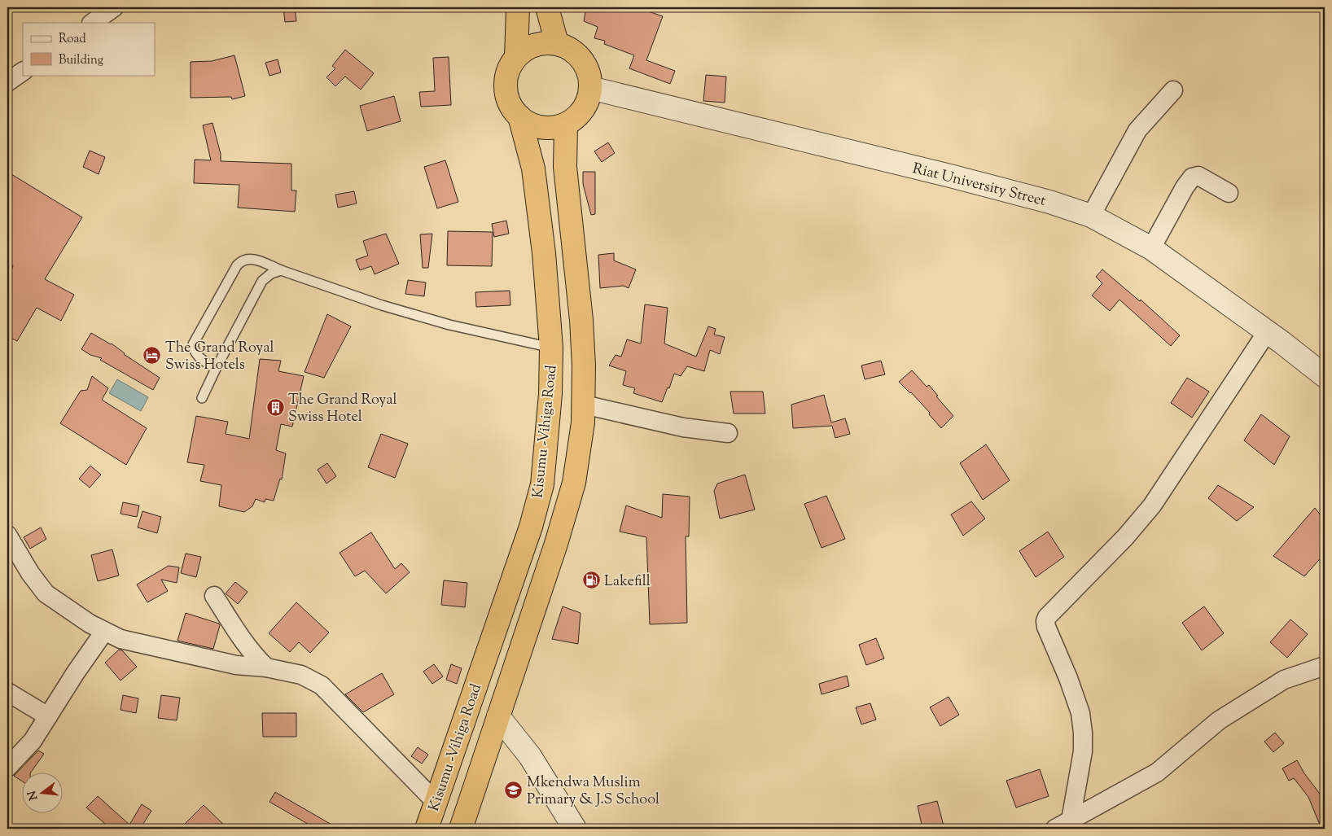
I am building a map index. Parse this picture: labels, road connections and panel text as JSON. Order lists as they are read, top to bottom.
{
  "streets": {
    "highway": ["Kisumu -Vihiga Road"],
    "street": ["Riat University Street"]
  },
  "crossings": [
    ["Riat University Street", "Kisumu -Vihiga Road"]
  ],
  "places": {
    "hotel": ["The Grand Royal Swiss Hotels"],
    "building": ["The Grand Royal Swiss Hotel"],
    "fuel station": ["Lakefill"],
    "school or university": ["Mkendwa Muslim Primary & J.S School"]
  },
  "legend": ["Road", "Building"],
  "north": "left"
}
